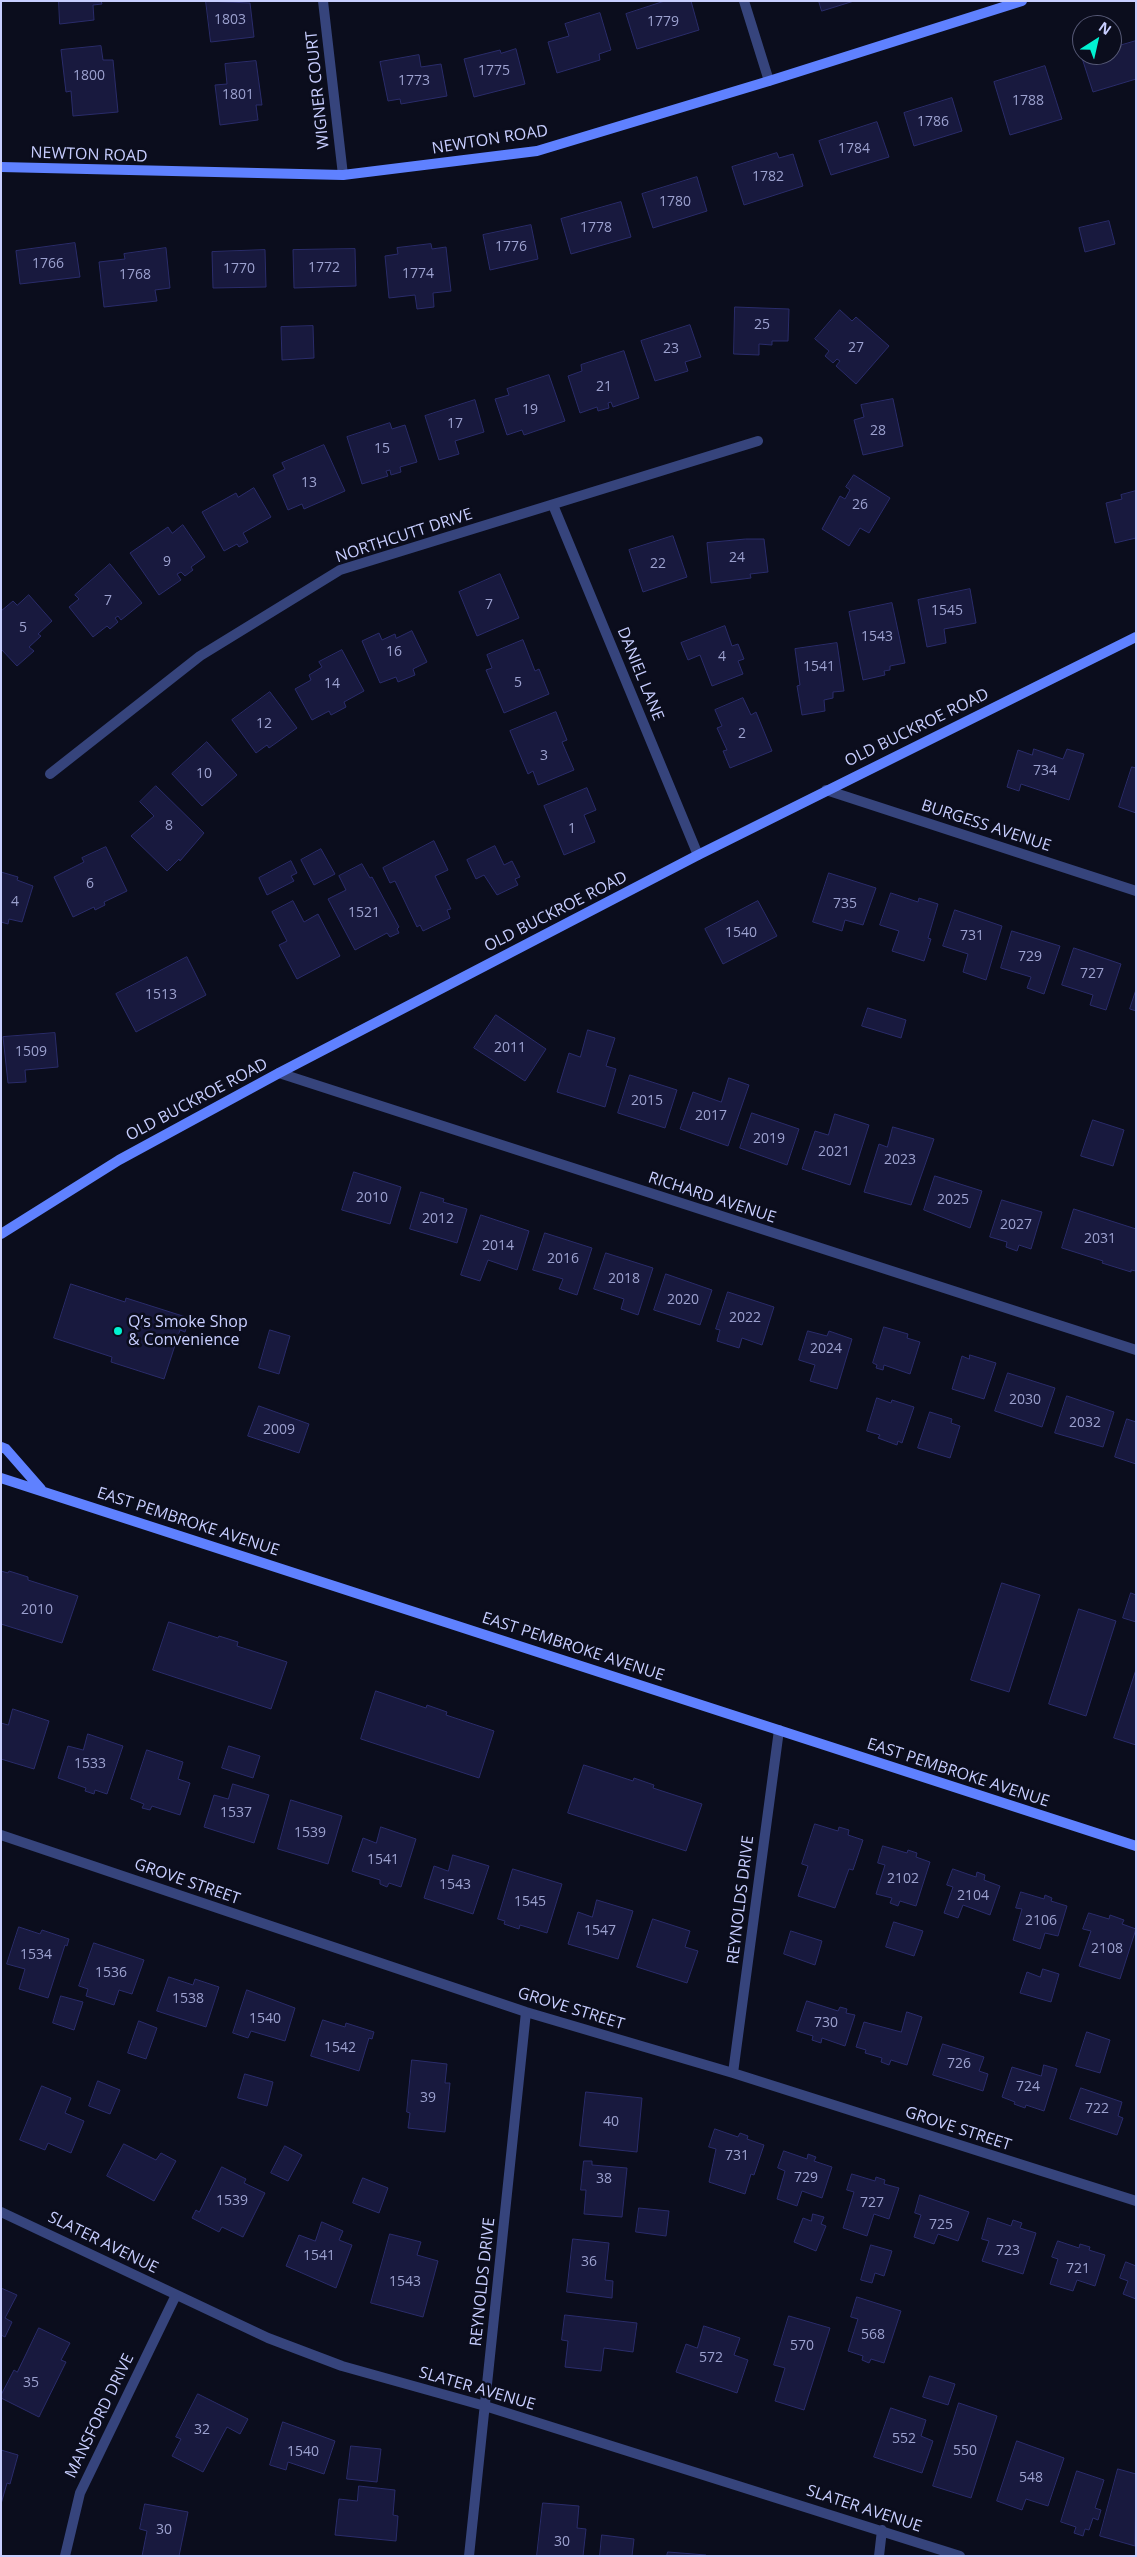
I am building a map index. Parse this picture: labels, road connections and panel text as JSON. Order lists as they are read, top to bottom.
{
  "streets": {
    "main road": ["NEWTON ROAD", "OLD BUCKROE ROAD", "EAST PEMBROKE AVENUE"],
    "street": [
      "WIGNER COURT",
      "NORTHCUTT DRIVE",
      "DANIEL LANE",
      "BURGESS AVENUE",
      "RICHARD AVENUE",
      "GROVE STREET",
      "REYNOLDS DRIVE",
      "SLATER AVENUE",
      "MANSFORD DRIVE"
    ]
  },
  "crossings": [
    ["WIGNER COURT", "NEWTON ROAD"],
    ["NORTHCUTT DRIVE", "DANIEL LANE"],
    ["DANIEL LANE", "OLD BUCKROE ROAD"],
    ["OLD BUCKROE ROAD", "BURGESS AVENUE"],
    ["OLD BUCKROE ROAD", "RICHARD AVENUE"],
    ["EAST PEMBROKE AVENUE", "REYNOLDS DRIVE"],
    ["GROVE STREET", "REYNOLDS DRIVE"],
    ["REYNOLDS DRIVE", "SLATER AVENUE"],
    ["SLATER AVENUE", "MANSFORD DRIVE"]
  ],
  "places": ["Q’s Smoke Shop & Convenience"],
  "house_numbers": [
    "1803",
    "1779",
    "1775",
    "1800",
    "1773",
    "1801",
    "1788",
    "1786",
    "1784",
    "1782",
    "1780",
    "1778",
    "1776",
    "1766",
    "1772",
    "1770",
    "1774",
    "1768",
    "25",
    "27",
    "23",
    "21",
    "19",
    "17",
    "28",
    "15",
    "13",
    "26",
    "24",
    "9",
    "22",
    "7",
    "7",
    "1545",
    "5",
    "1543",
    "16",
    "4",
    "1541",
    "5",
    "14",
    "12",
    "2",
    "3",
    "734",
    "10",
    "8",
    "1",
    "6",
    "4",
    "735",
    "1521",
    "1540",
    "731",
    "729",
    "727",
    "1513",
    "2011",
    "1509",
    "2015",
    "2017",
    "2019",
    "2021",
    "2023",
    "2010",
    "2025",
    "2012",
    "2027",
    "2031",
    "2014",
    "2016",
    "2018",
    "2020",
    "2022",
    "2024",
    "2030",
    "2032",
    "2009",
    "2010",
    "1533",
    "1537",
    "1539",
    "1541",
    "2102",
    "1543",
    "2104",
    "1545",
    "2106",
    "1547",
    "2108",
    "1534",
    "1536",
    "1538",
    "1540",
    "730",
    "1542",
    "726",
    "724",
    "39",
    "722",
    "40",
    "731",
    "729",
    "38",
    "1539",
    "727",
    "725",
    "723",
    "1541",
    "36",
    "721",
    "1543",
    "568",
    "570",
    "572",
    "35",
    "32",
    "552",
    "550",
    "1540",
    "548",
    "30",
    "30"
  ],
  "north": "top right"
}
